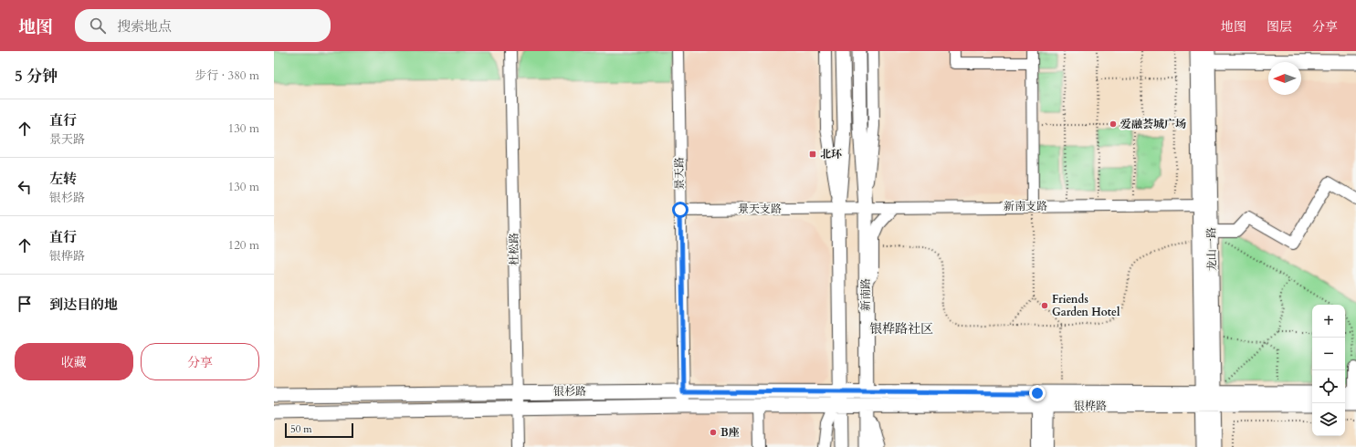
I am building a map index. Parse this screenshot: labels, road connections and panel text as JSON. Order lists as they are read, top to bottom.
{
  "streets": {
    "main road": [
      "龙山一路",
      "新南路",
      "银杉路",
      "银桦路"
    ],
    "street": [
      "景天路",
      "新南支路",
      "景天支路",
      "杜松路"
    ]
  },
  "crossings": [
    ["景天路", "景天支路"],
    ["景天路", "银杉路"],
    ["新南支路", "景天支路"],
    ["新南支路", "龙山一路"],
    ["新南支路", "新南路"],
    ["杜松路", "银杉路"],
    ["龙山一路", "银桦路"],
    ["新南路", "银杉路"],
    ["新南路", "银桦路"],
    ["银杉路", "银桦路"]
  ],
  "districts": ["银桦路社区"],
  "places": {
    "other": ["爱融荟城广场", "Friends Garden Hotel", "B座"],
    "transit": ["北环"]
  },
  "scale_bar": "50 m",
  "north": "left",
  "page": {
    "header": "地图",
    "search": "搜索地点",
    "nav": ["地图", "图层", "分享"],
    "heading": ["5 分钟", "步行 · 380 m"],
    "list": [
      ["直行", "景天路", "130 m"],
      ["左转", "银杉路", "130 m"],
      ["直行", "银桦路", "120 m"],
      "到达目的地"
    ],
    "map_buttons": ["+", "−"],
    "buttons": ["收藏", "分享"],
    "scale": "50 m"
  }
}
